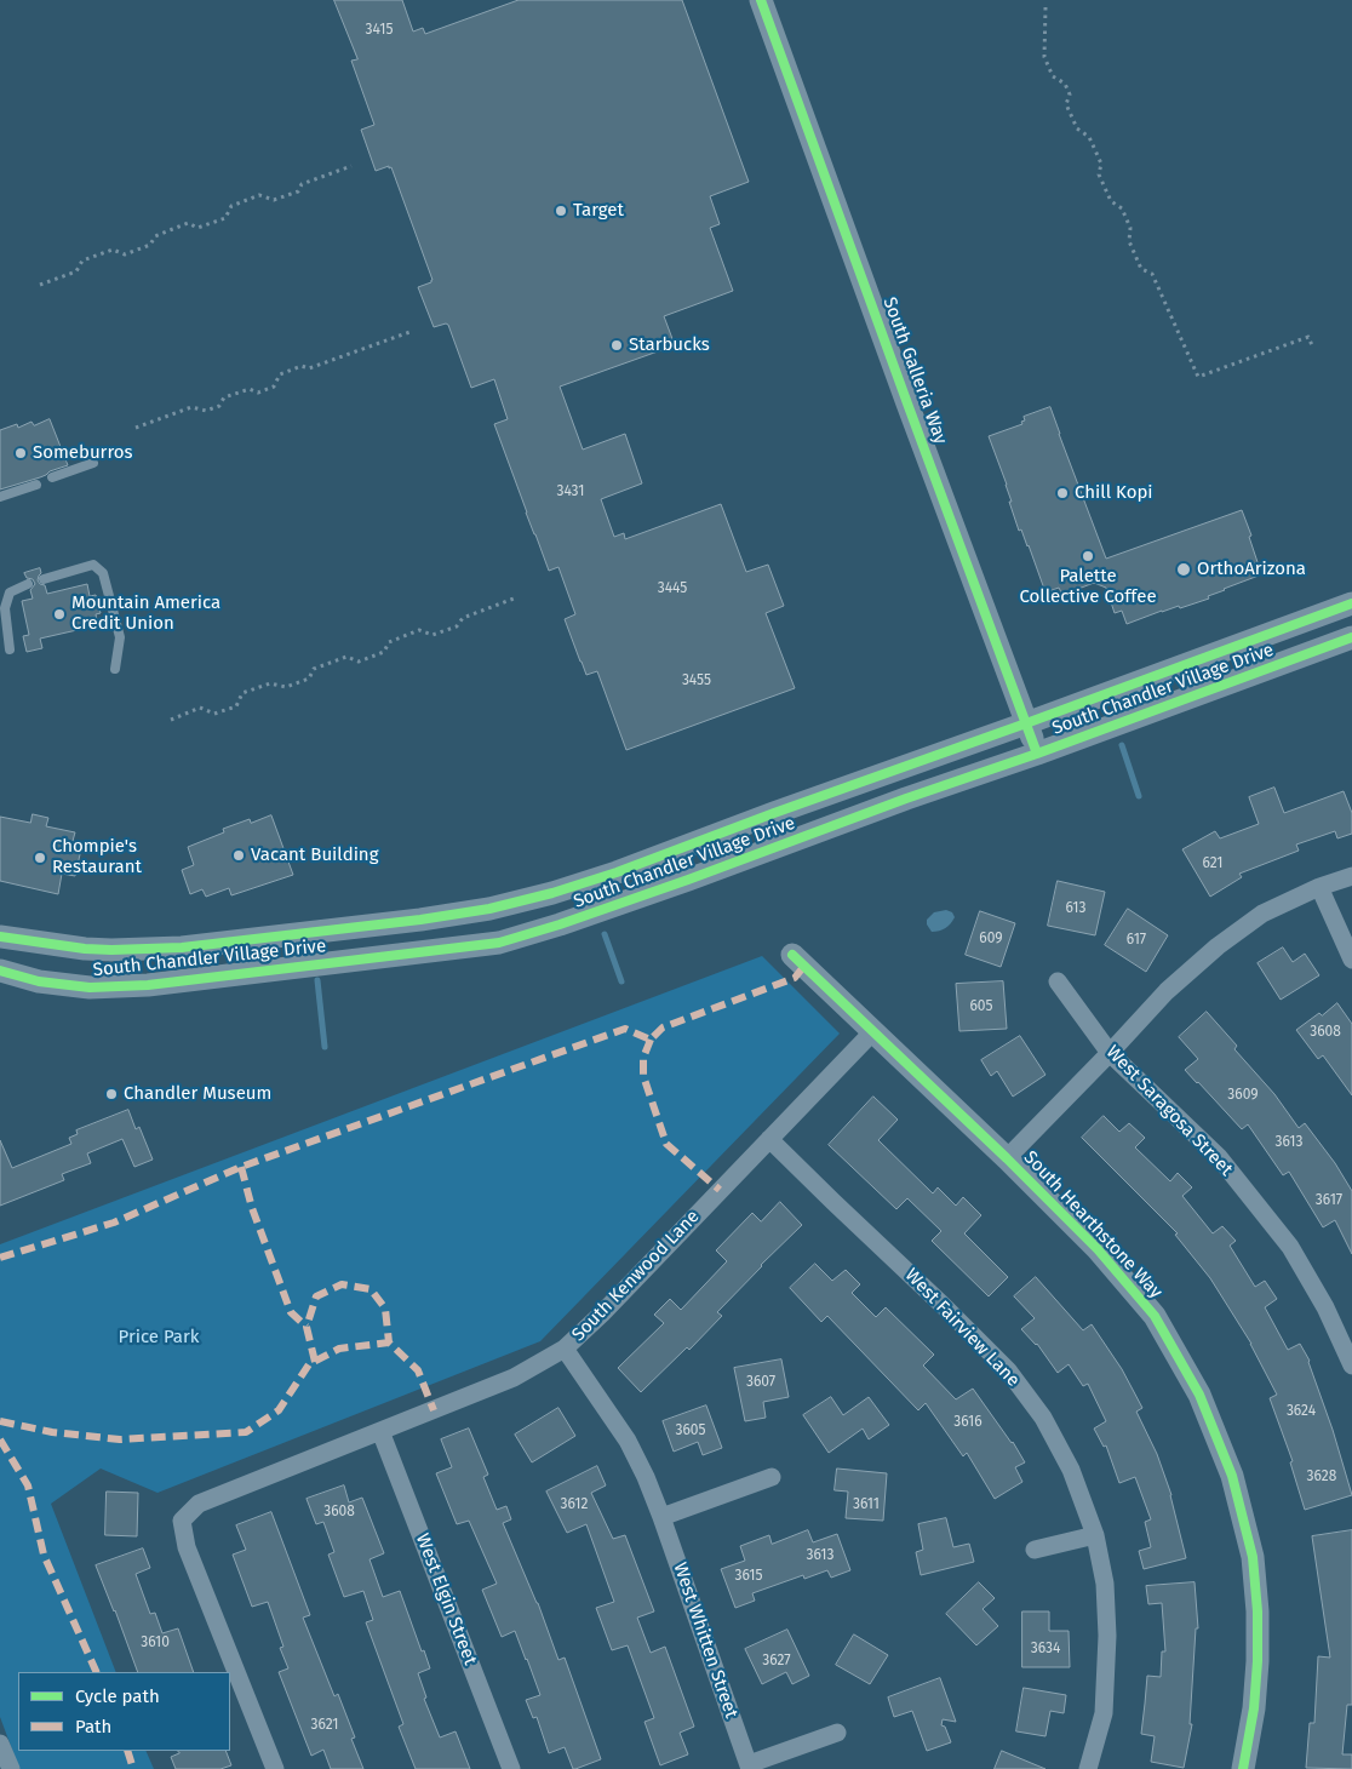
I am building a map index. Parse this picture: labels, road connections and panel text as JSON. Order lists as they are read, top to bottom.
{
  "streets": {
    "street": [
      "South Galleria Way",
      "South Chandler Village Drive",
      "West Saragosa Street",
      "South Hearthstone Way",
      "South Kenwood Lane",
      "West Fairview Lane",
      "West Elgin Street",
      "West Whitten Street"
    ]
  },
  "crossings": [
    ["South Galleria Way", "South Chandler Village Drive"],
    ["South Hearthstone Way", "South Kenwood Lane"],
    ["South Kenwood Lane", "West Fairview Lane"],
    ["South Kenwood Lane", "West Elgin Street"],
    ["South Kenwood Lane", "West Whitten Street"]
  ],
  "parks": ["Price Park"],
  "places": [
    "Target",
    "Starbucks",
    "Someburros",
    "Chill Kopi",
    "Palette Collective Coffee",
    "OrthoArizona",
    "Mountain America Credit Union",
    "Vacant Building",
    "Chompie's Restaurant",
    "Chandler Museum"
  ],
  "house_numbers": [
    "3415",
    "3431",
    "3445",
    "3455",
    "621",
    "613",
    "609",
    "617",
    "605",
    "3608",
    "3609",
    "3613",
    "3617",
    "3607",
    "3624",
    "3616",
    "3605",
    "3628",
    "3612",
    "3611",
    "3608",
    "3613",
    "3615",
    "3610",
    "3634",
    "3627",
    "3621"
  ],
  "legend": ["Cycle path", "Path"]
}
